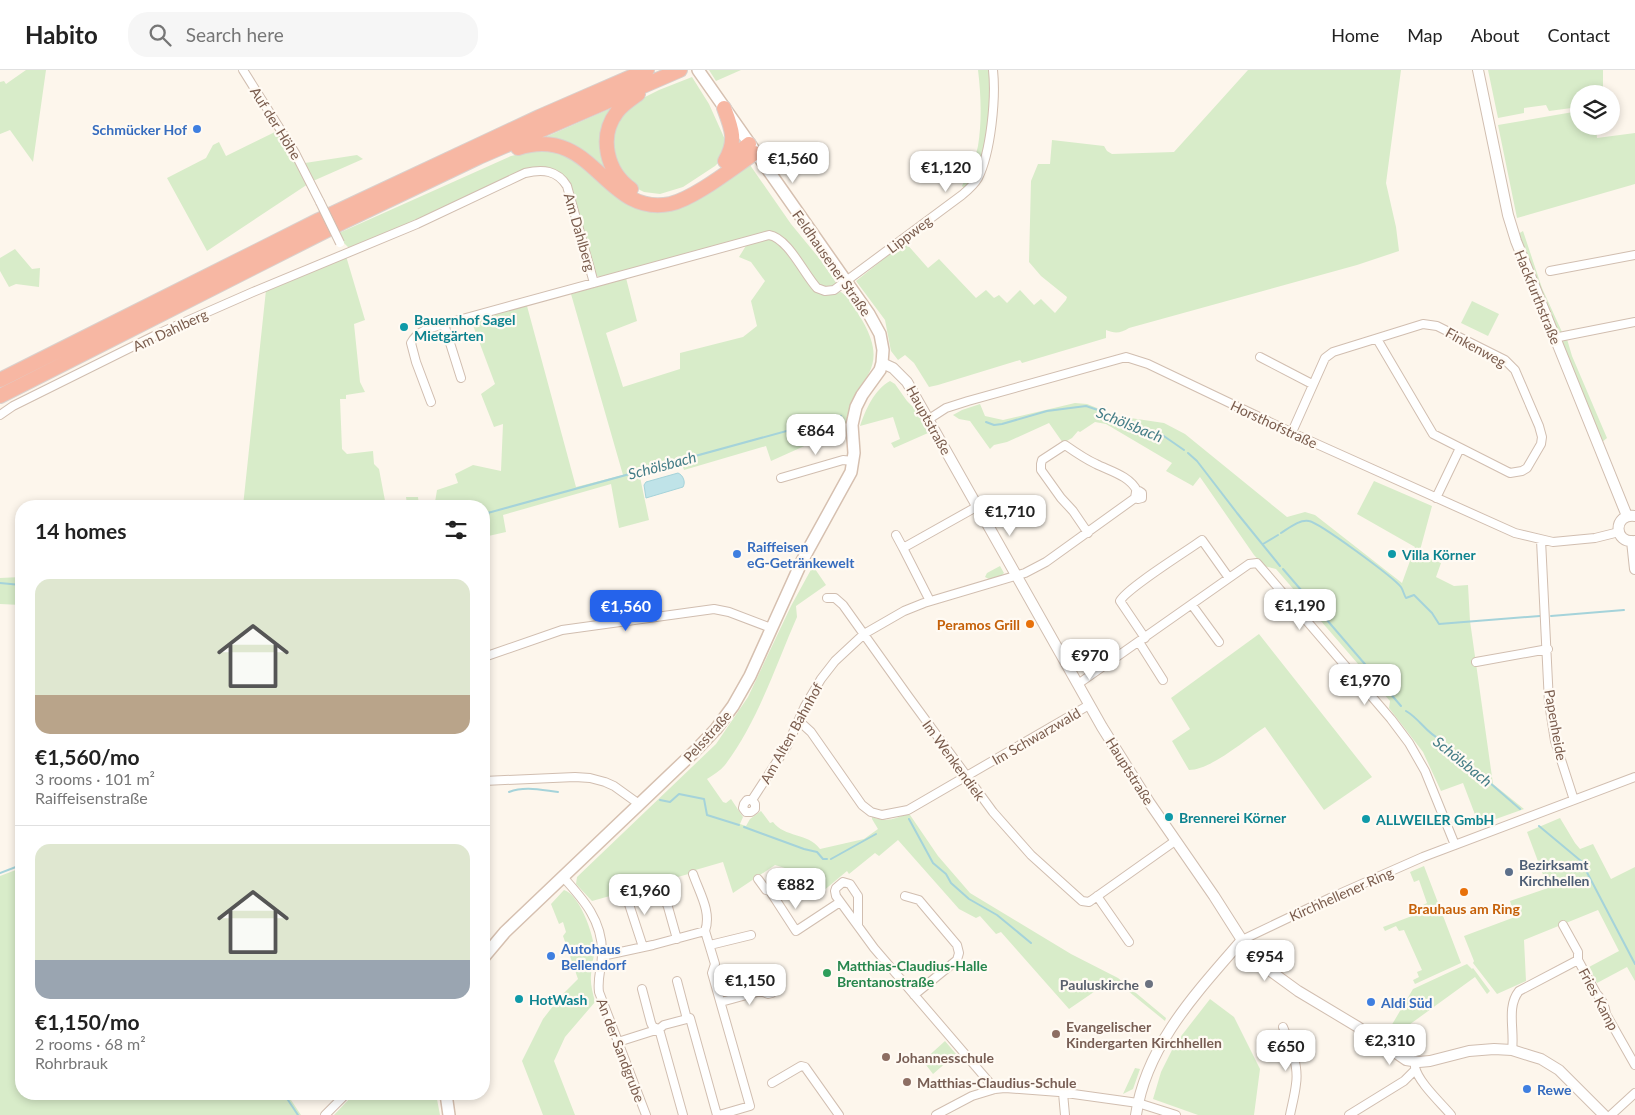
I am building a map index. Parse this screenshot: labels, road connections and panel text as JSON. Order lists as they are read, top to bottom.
{
  "streets": {
    "main road": ["Feldhausener Straße", "Pelsstraße"],
    "street": [
      "Auf der Höhe",
      "Am Dahlberg",
      "Lippweg",
      "Hackfurthstraße",
      "Finkenweg",
      "Hauptstraße",
      "Horsthofstraße",
      "Papenheide",
      "Am Alten Bahnhof",
      "Im Schwarzwald",
      "Im Wenkendiek",
      "Kirchhellener Ring",
      "Fries Kamp",
      "An der Sandgrube"
    ]
  },
  "crossings": [
    ["Auf der Höhe", "Am Dahlberg"],
    ["Am Dahlberg", "Lippweg"],
    ["Am Dahlberg", "Feldhausener Straße"],
    ["Lippweg", "Feldhausener Straße"],
    ["Feldhausener Straße", "Hauptstraße"],
    ["Feldhausener Straße", "Pelsstraße"],
    ["Finkenweg", "Horsthofstraße"],
    ["Hauptstraße", "Horsthofstraße"],
    ["Hauptstraße", "Am Alten Bahnhof"],
    ["Hauptstraße", "Pelsstraße"],
    ["Hauptstraße", "Im Schwarzwald"],
    ["Hauptstraße", "Kirchhellener Ring"],
    ["Horsthofstraße", "Papenheide"],
    ["Papenheide", "Kirchhellener Ring"],
    ["Am Alten Bahnhof", "Im Schwarzwald"],
    ["Am Alten Bahnhof", "Im Wenkendiek"],
    ["Pelsstraße", "An der Sandgrube"],
    ["Im Schwarzwald", "Im Wenkendiek"]
  ],
  "water": ["Schölsbach"],
  "places": [
    "Schmücker Hof",
    "Bauernhof Sagel Mietgärten",
    "Raiffeisen eG-Getränkewelt",
    "Villa Körner",
    "Peramos Grill",
    "Brennerei Körner",
    "ALLWEILER GmbH",
    "Bezirksamt Kirchhellen",
    "Brauhaus am Ring",
    "Autohaus Bellendorf",
    "Matthias-Claudius-Halle Brentanostraße",
    "Pauluskirche",
    "HotWash",
    "Aldi Süd",
    "Evangelischer Kindergarten Kirchhellen",
    "Johannesschule",
    "Matthias-Claudius-Schule",
    "Rewe"
  ],
  "page": {
    "header": "Habito",
    "search": "Search here",
    "nav": [
      "Home",
      "Map",
      "About",
      "Contact"
    ],
    "price": [
      "€1,560",
      "€1,120",
      "€864",
      "€1,710",
      "€1,190",
      "€1,560",
      "€970",
      "€1,970",
      "€882",
      "€1,960",
      "€954",
      "€1,150",
      "€2,310",
      "€650"
    ],
    "heading": "14 homes",
    "list": [
      {
        "name": "€1,560/mo",
        "note": "3 rooms · 101 m² · Raiffeisenstraße"
      },
      {
        "name": "€1,150/mo",
        "note": "2 rooms · 68 m² · Rohrbrauk"
      }
    ]
  }
}
